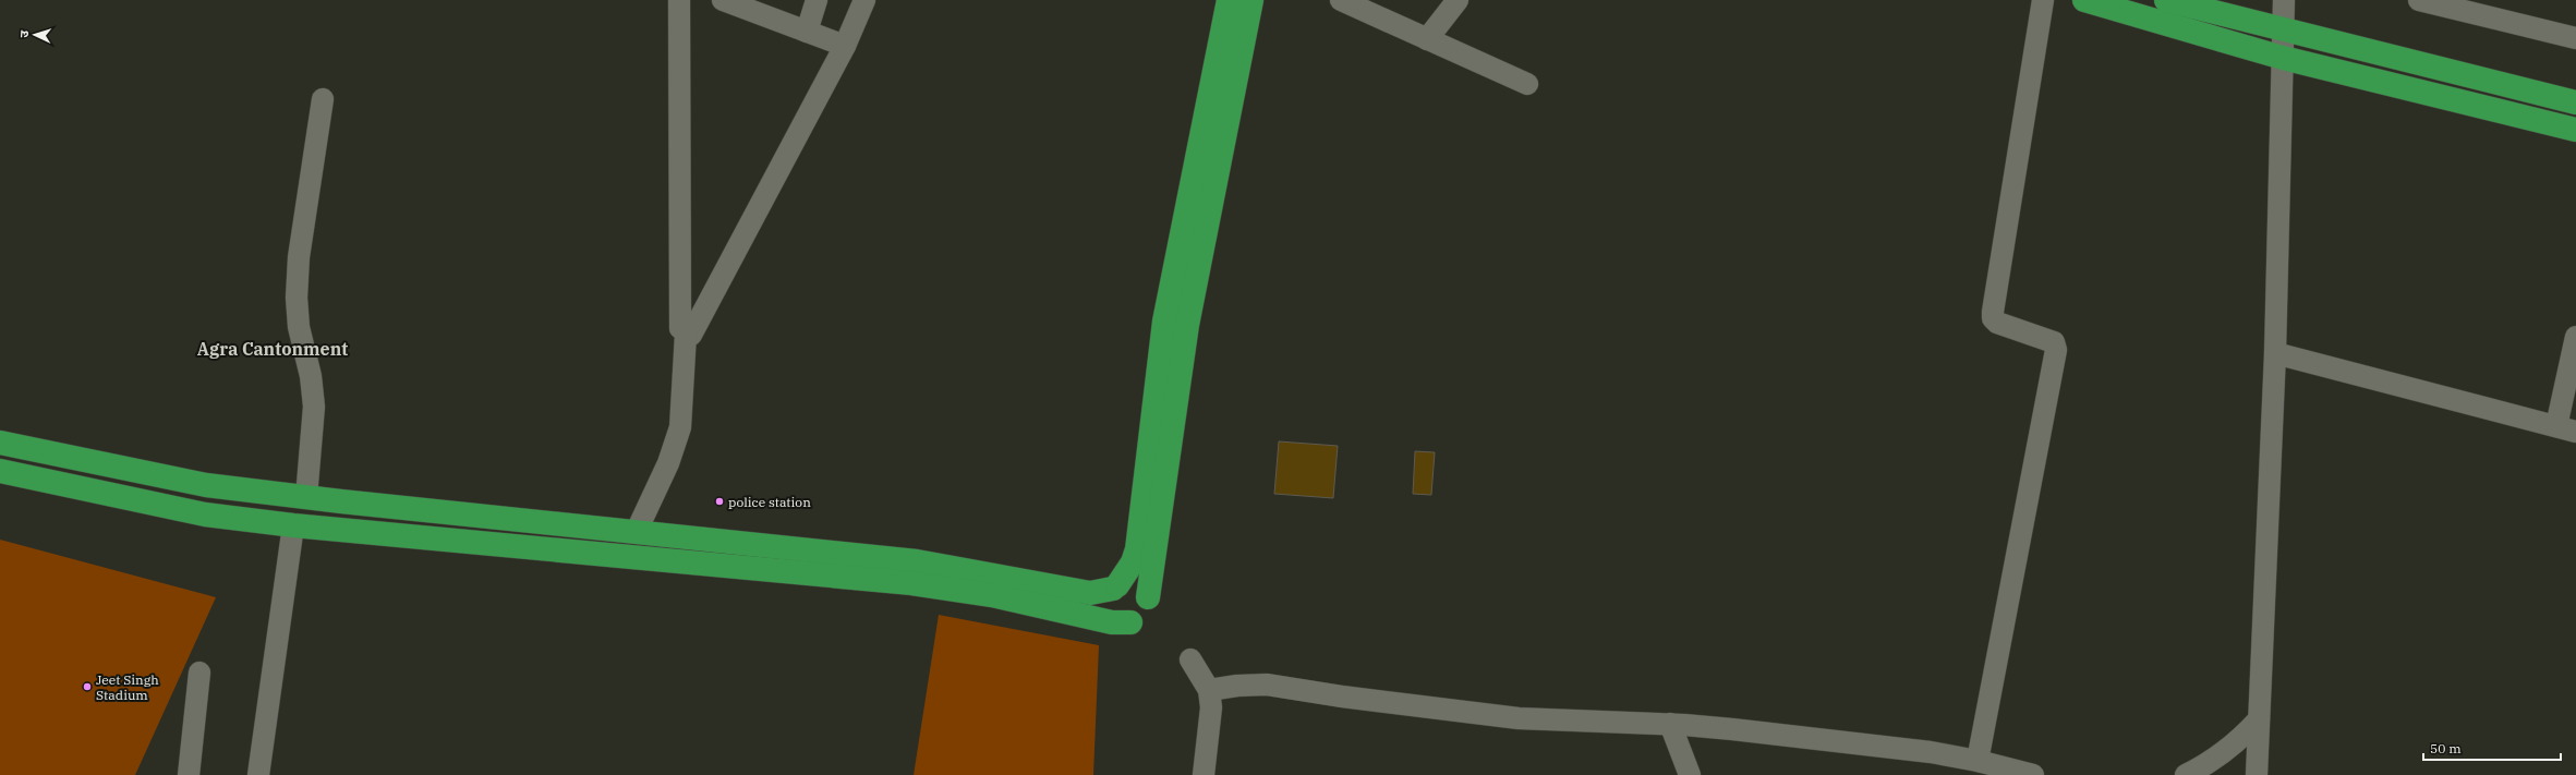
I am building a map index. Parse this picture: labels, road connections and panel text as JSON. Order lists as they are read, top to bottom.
{
  "districts": ["Agra Cantonment"],
  "places": ["police station", "Jeet Singh Stadium"],
  "scale_bar": "50 m",
  "north": "left"
}
